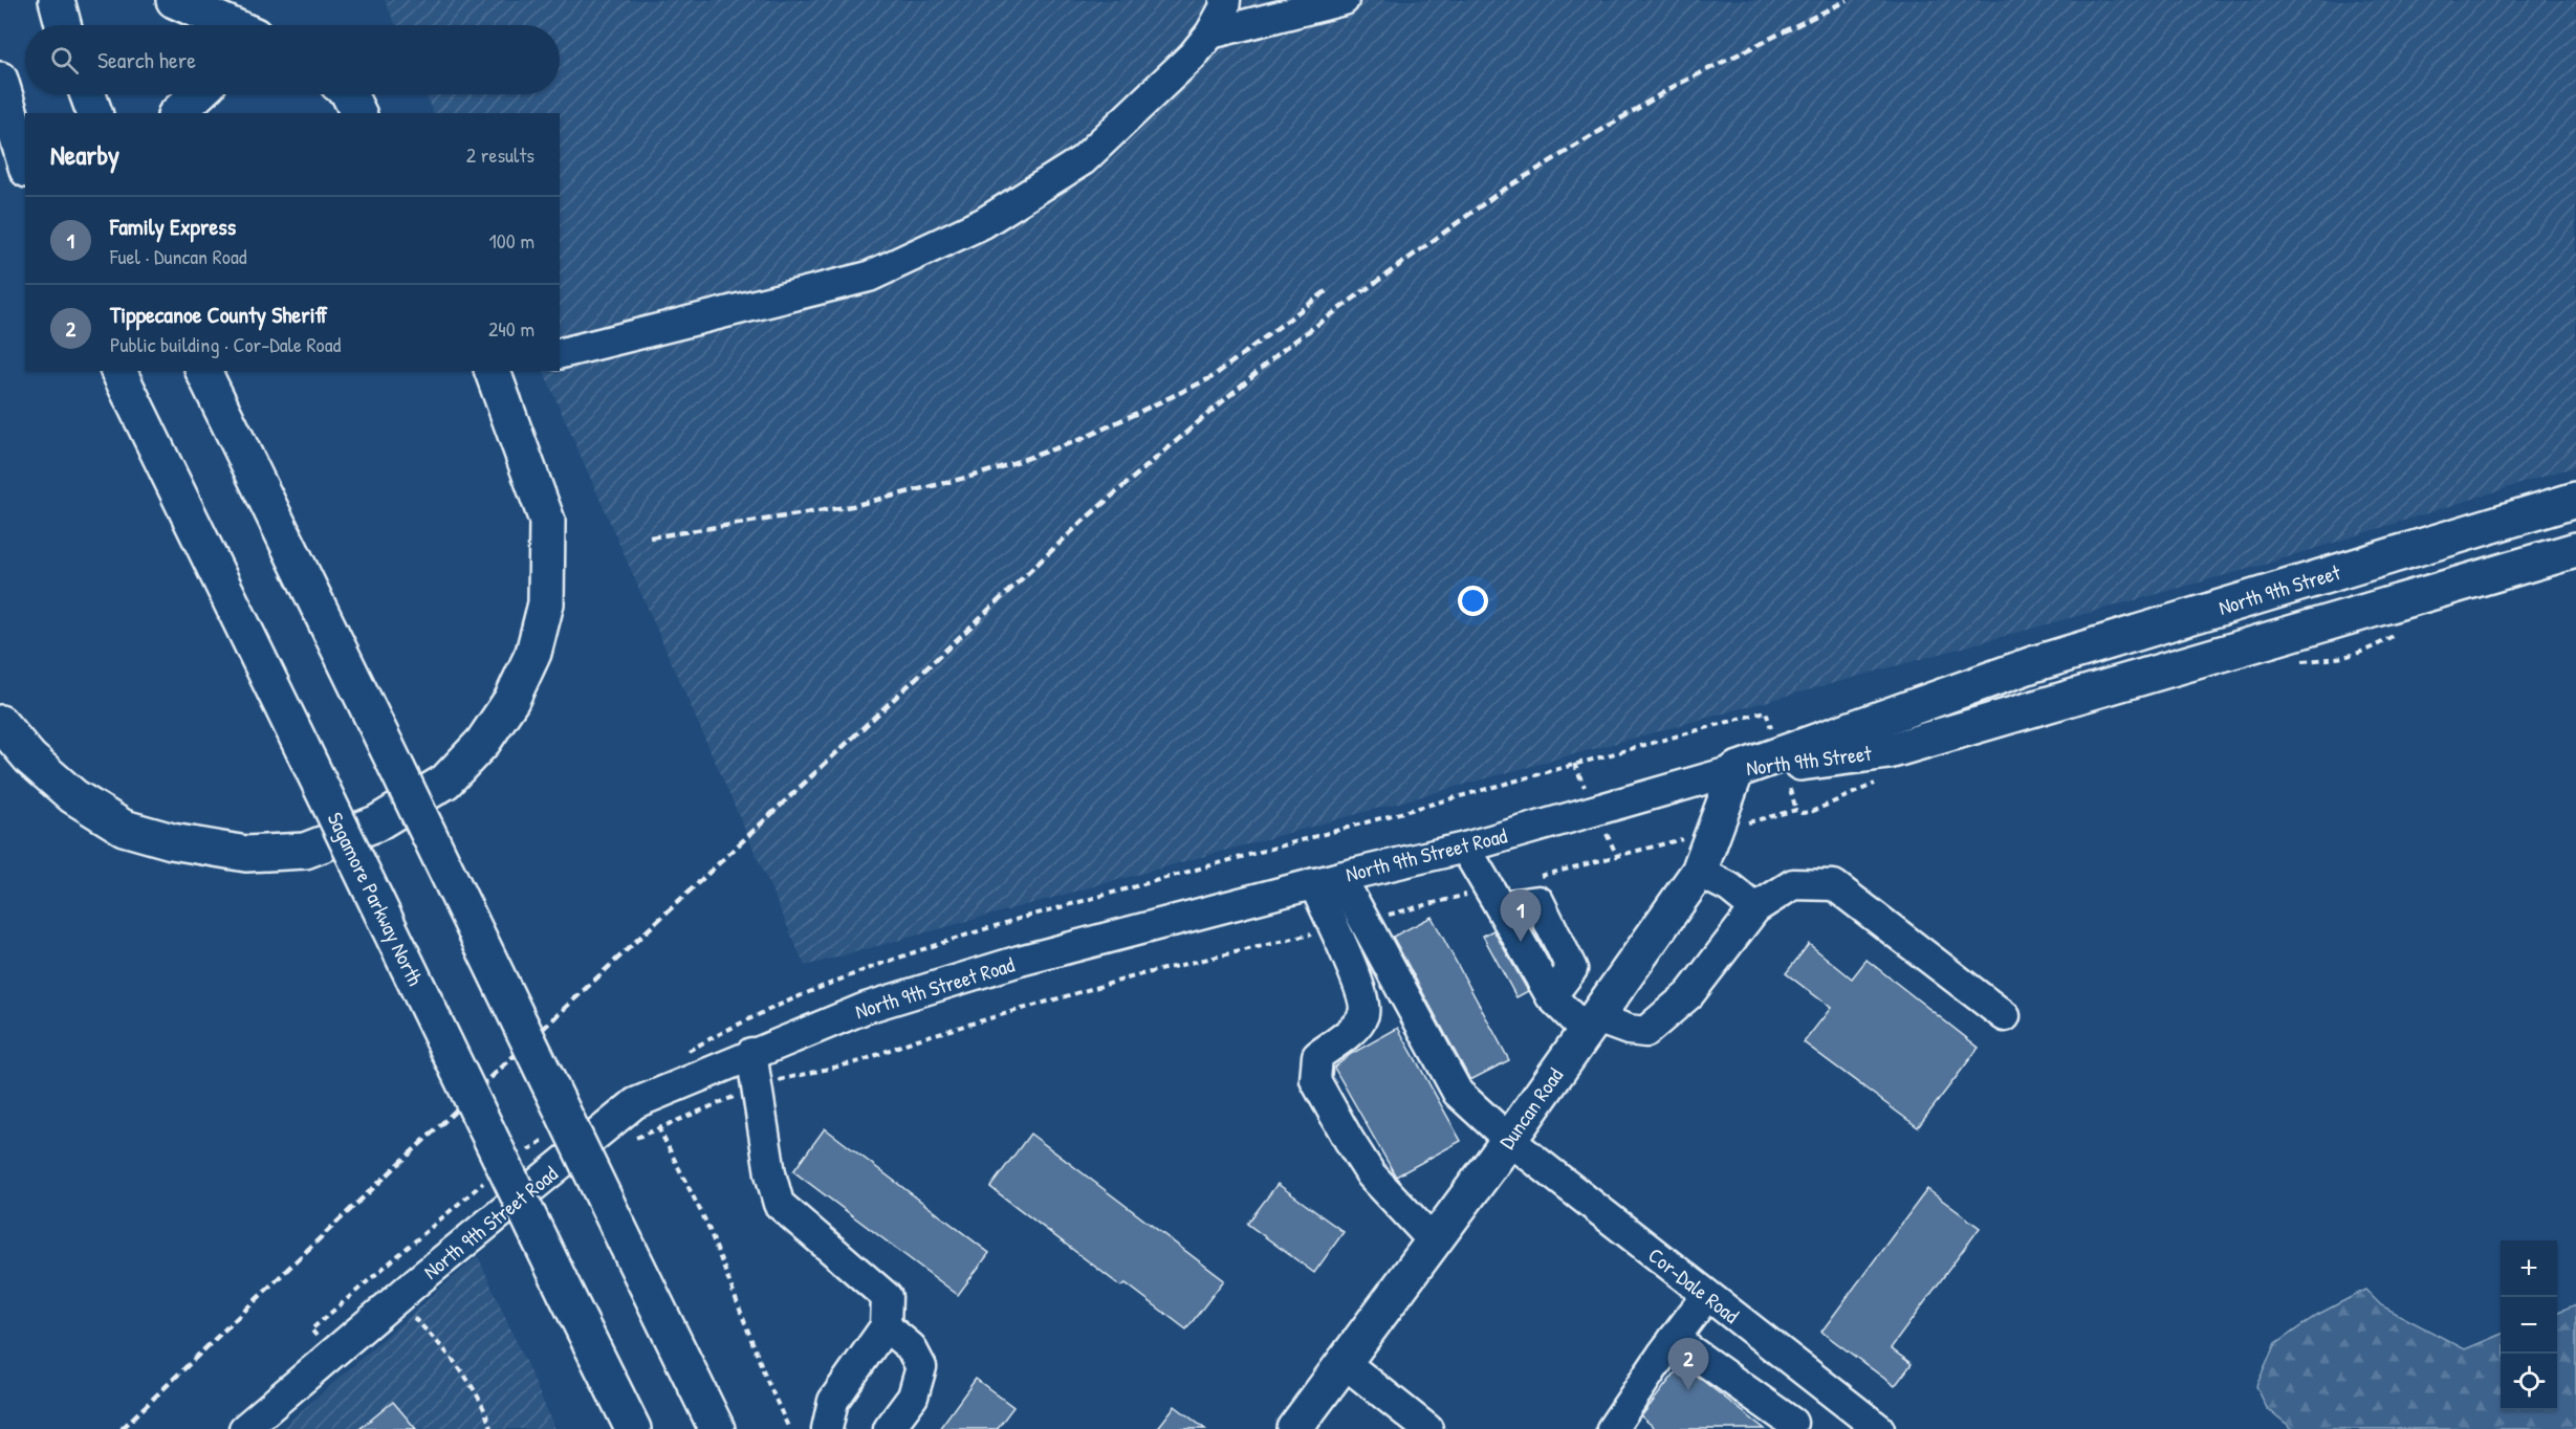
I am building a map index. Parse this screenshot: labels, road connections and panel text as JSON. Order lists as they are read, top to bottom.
{
  "streets": {
    "main road": ["North 9th Street", "Sagamore Parkway North", "Duncan Road"],
    "street": ["North 9th Street Road", "Cor-Dale Road"]
  },
  "crossings": [
    ["North 9th Street", "North 9th Street Road"],
    ["North 9th Street", "Duncan Road"],
    ["North 9th Street Road", "Duncan Road"],
    ["North 9th Street Road", "Cor-Dale Road"],
    ["Duncan Road", "Cor-Dale Road"]
  ],
  "page": {
    "search": "Search here",
    "heading": ["Nearby", "2 results"],
    "list": [
      {
        "mark": "1",
        "name": "Family Express",
        "note": "Fuel · Duncan Road",
        "value": "100 m"
      },
      {
        "mark": "2",
        "name": "Tippecanoe County Sheriff",
        "note": "Public building · Cor-Dale Road",
        "value": "240 m"
      }
    ],
    "pins": ["1", "2"],
    "map_buttons": ["+", "−"]
  }
}
